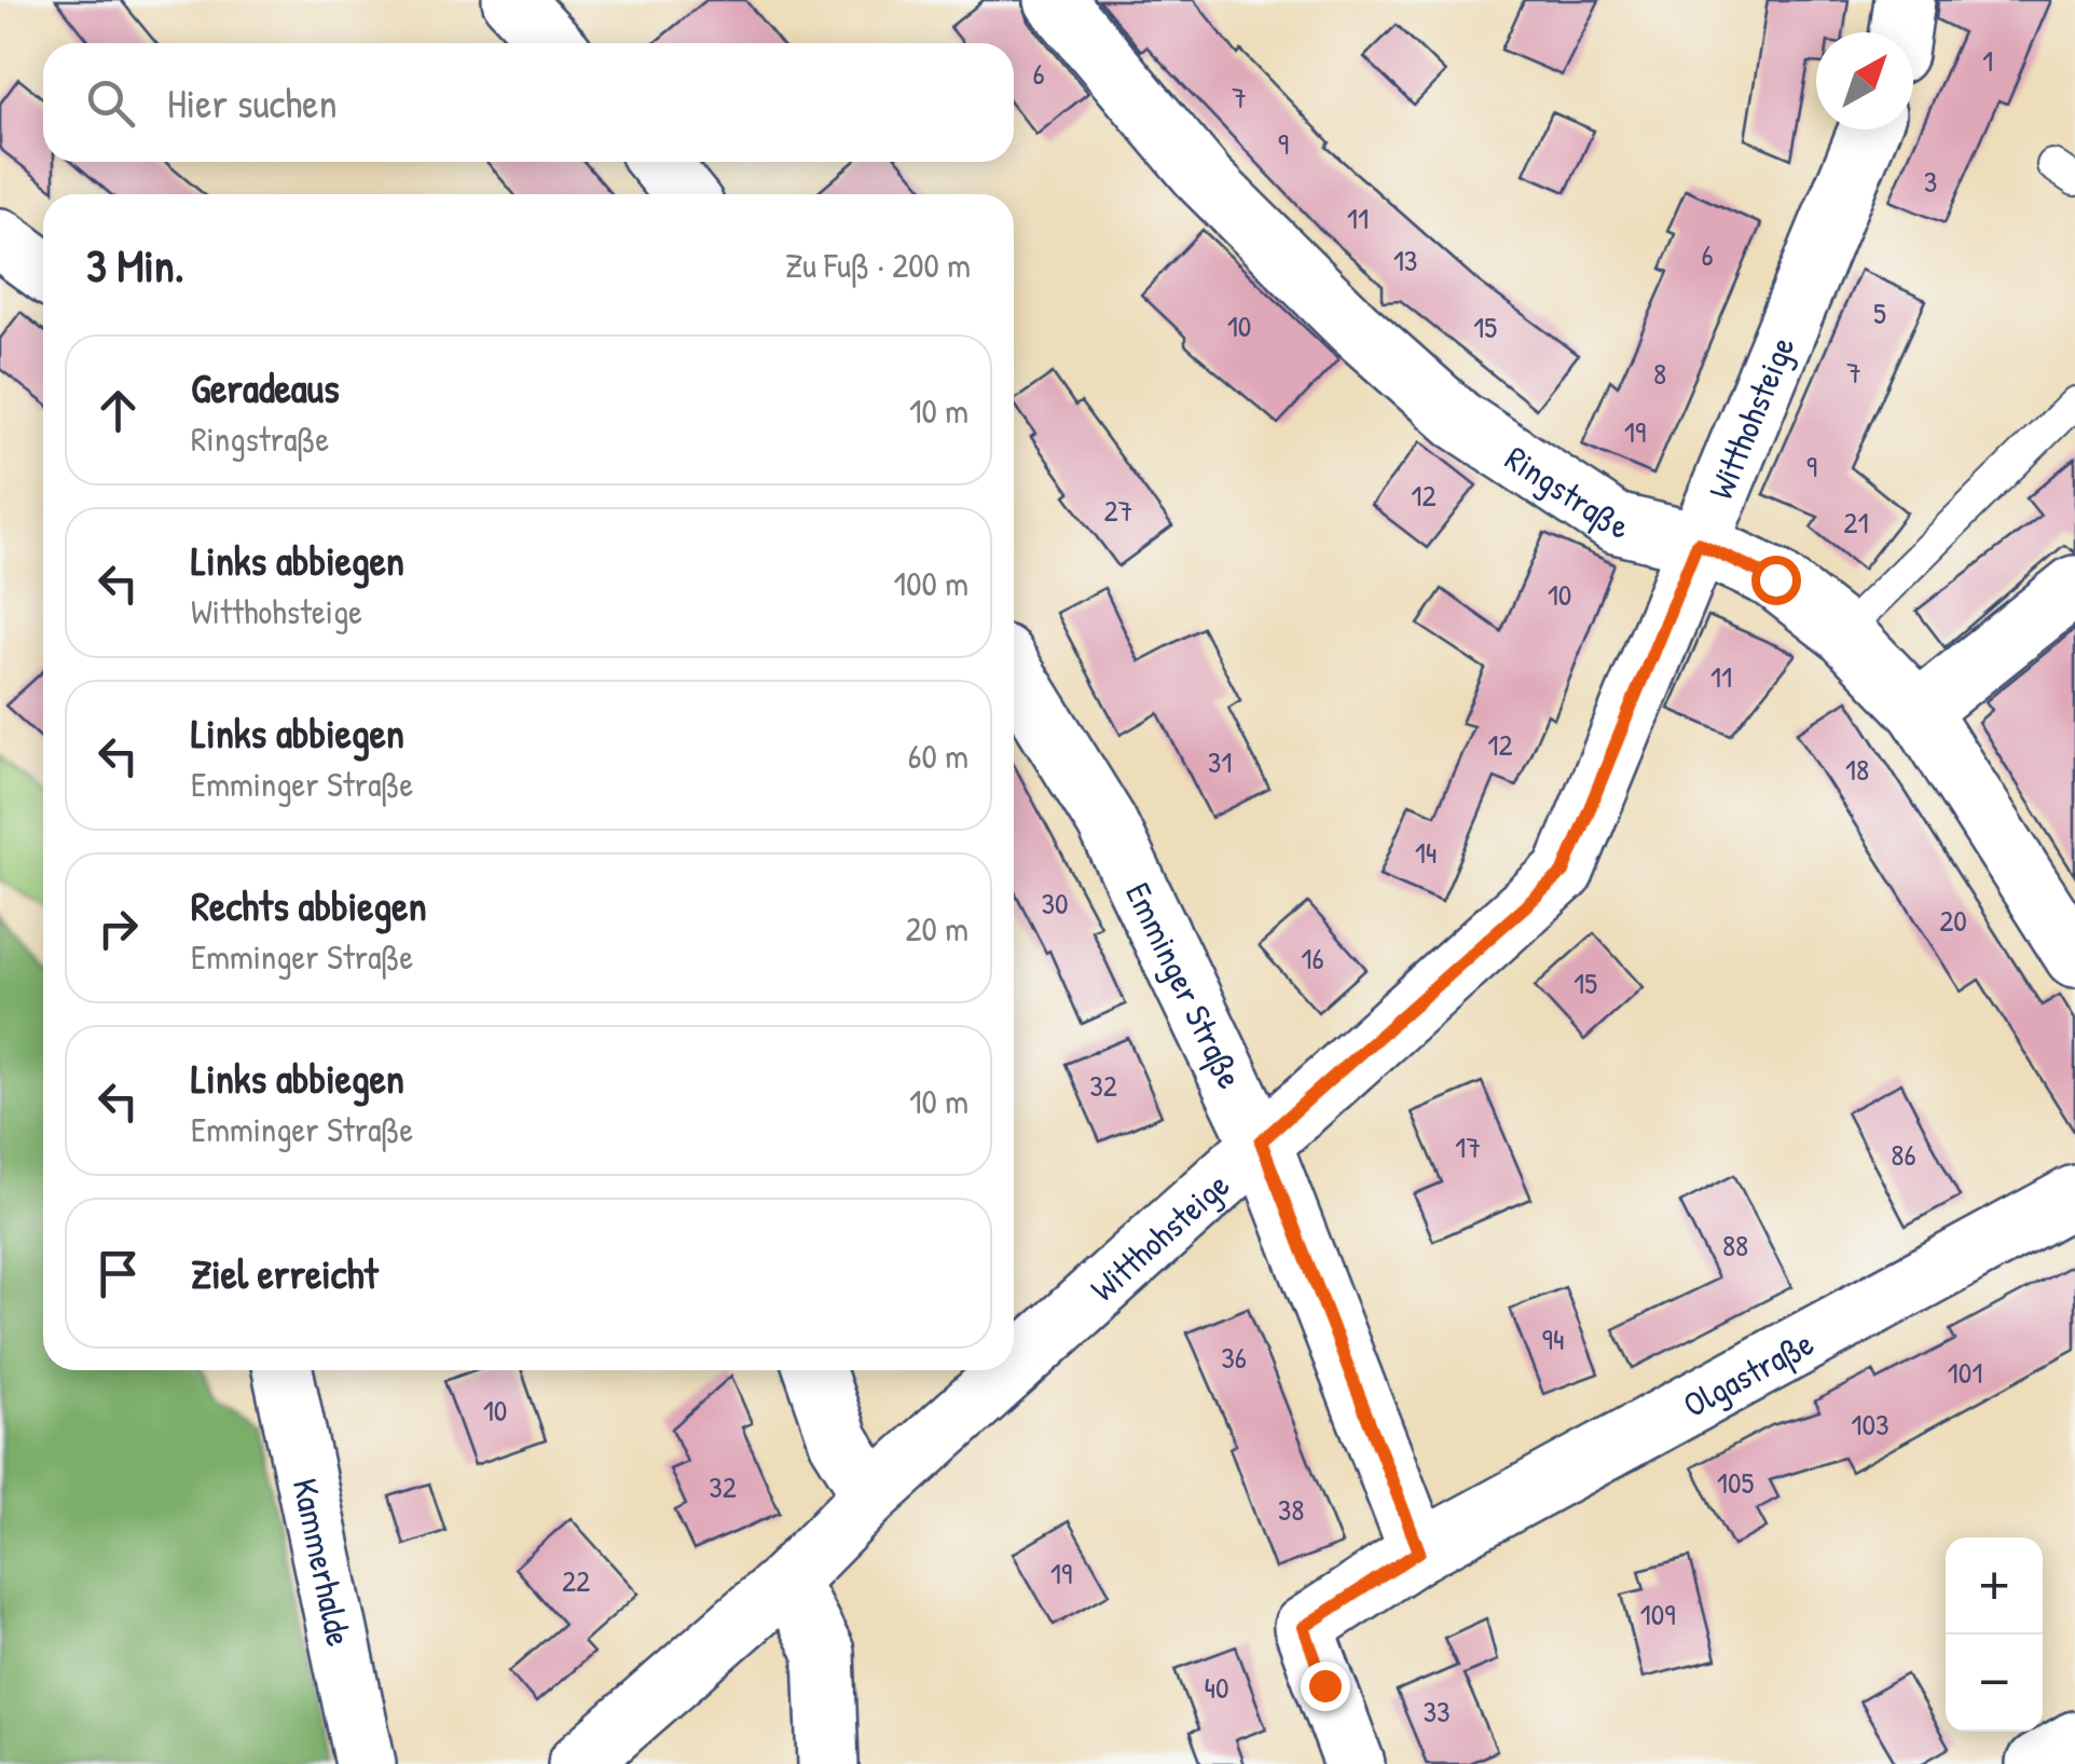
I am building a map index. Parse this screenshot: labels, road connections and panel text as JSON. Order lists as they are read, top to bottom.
{
  "streets": {
    "street": [
      "Witthohsteige",
      "Ringstraße",
      "Emminger Straße",
      "Olgastraße",
      "Kammerhalde"
    ]
  },
  "crossings": [
    ["Witthohsteige", "Ringstraße"],
    ["Witthohsteige", "Emminger Straße"],
    ["Emminger Straße", "Olgastraße"]
  ],
  "house_numbers": [
    "1",
    "6",
    "7",
    "9",
    "3",
    "11",
    "6",
    "13",
    "5",
    "10",
    "15",
    "7",
    "8",
    "19",
    "9",
    "12",
    "27",
    "21",
    "10",
    "11",
    "12",
    "31",
    "18",
    "14",
    "30",
    "20",
    "16",
    "15",
    "32",
    "17",
    "86",
    "88",
    "94",
    "36",
    "101",
    "10",
    "103",
    "105",
    "32",
    "38",
    "19",
    "22",
    "109",
    "40",
    "33"
  ],
  "north": "top right",
  "page": {
    "search": "Hier suchen",
    "heading": ["3 Min.", "Zu Fuß · 200 m"],
    "list": [
      ["Geradeaus", "Ringstraße", "10 m"],
      ["Links abbiegen", "Witthohsteige", "100 m"],
      ["Links abbiegen", "Emminger Straße", "60 m"],
      ["Rechts abbiegen", "Emminger Straße", "20 m"],
      ["Links abbiegen", "Emminger Straße", "10 m"],
      "Ziel erreicht"
    ],
    "map_buttons": ["+", "−"]
  }
}
